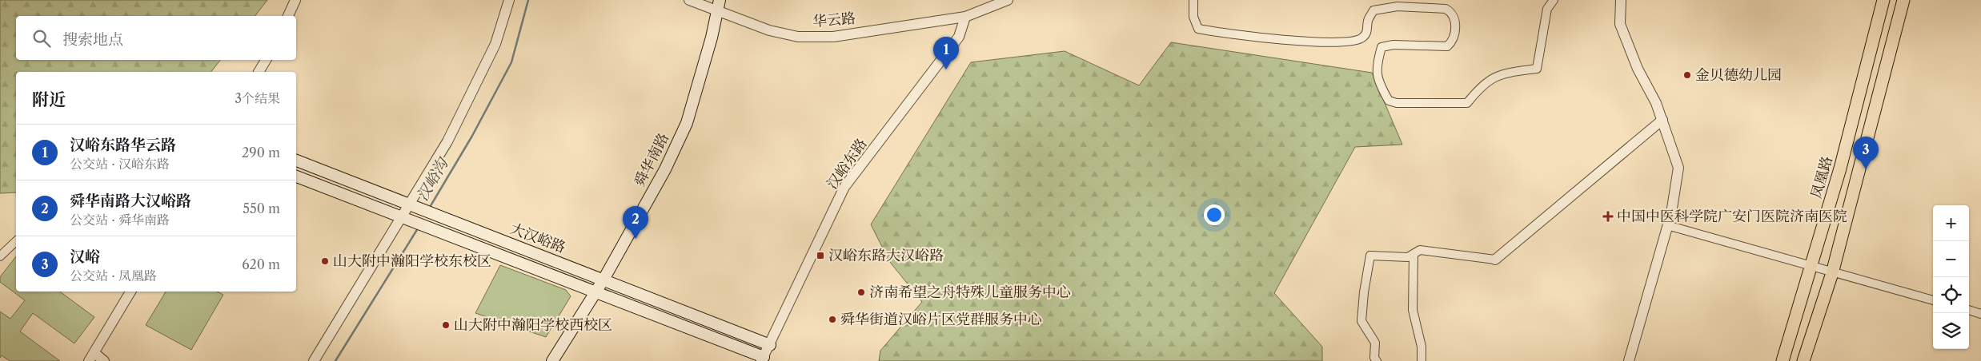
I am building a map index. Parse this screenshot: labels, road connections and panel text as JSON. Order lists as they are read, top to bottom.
{
  "streets": {
    "main road": ["舜华南路", "凤凰路", "大汉峪路"],
    "street": ["华云路", "汉峪东路"]
  },
  "crossings": [
    ["华云路", "舜华南路"],
    ["华云路", "汉峪东路"],
    ["舜华南路", "大汉峪路"],
    ["汉峪东路", "大汉峪路"]
  ],
  "water": ["汉峪沟"],
  "places": {
    "other": [
      "金贝德幼儿园",
      "山大附中瀚阳学校东校区",
      "济南希望之舟特殊儿童服务中心",
      "舜华街道汉峪片区党群服务中心",
      "山大附中瀚阳学校西校区"
    ],
    "health": ["中国中医科学院广安门医院济南医院"],
    "transit": ["汉峪东路大汉峪路"]
  },
  "page": {
    "search": "搜索地点",
    "pins": ["1", "3", "2"],
    "heading": ["附近", "3个结果"],
    "list": [
      {
        "mark": "1",
        "name": "汉峪东路华云路",
        "note": "公交站 · 汉峪东路",
        "value": "290 m"
      },
      {
        "mark": "2",
        "name": "舜华南路大汉峪路",
        "note": "公交站 · 舜华南路",
        "value": "550 m"
      },
      {
        "mark": "3",
        "name": "汉峪",
        "note": "公交站 · 凤凰路",
        "value": "620 m"
      }
    ],
    "map_buttons": ["+", "−"]
  }
}
